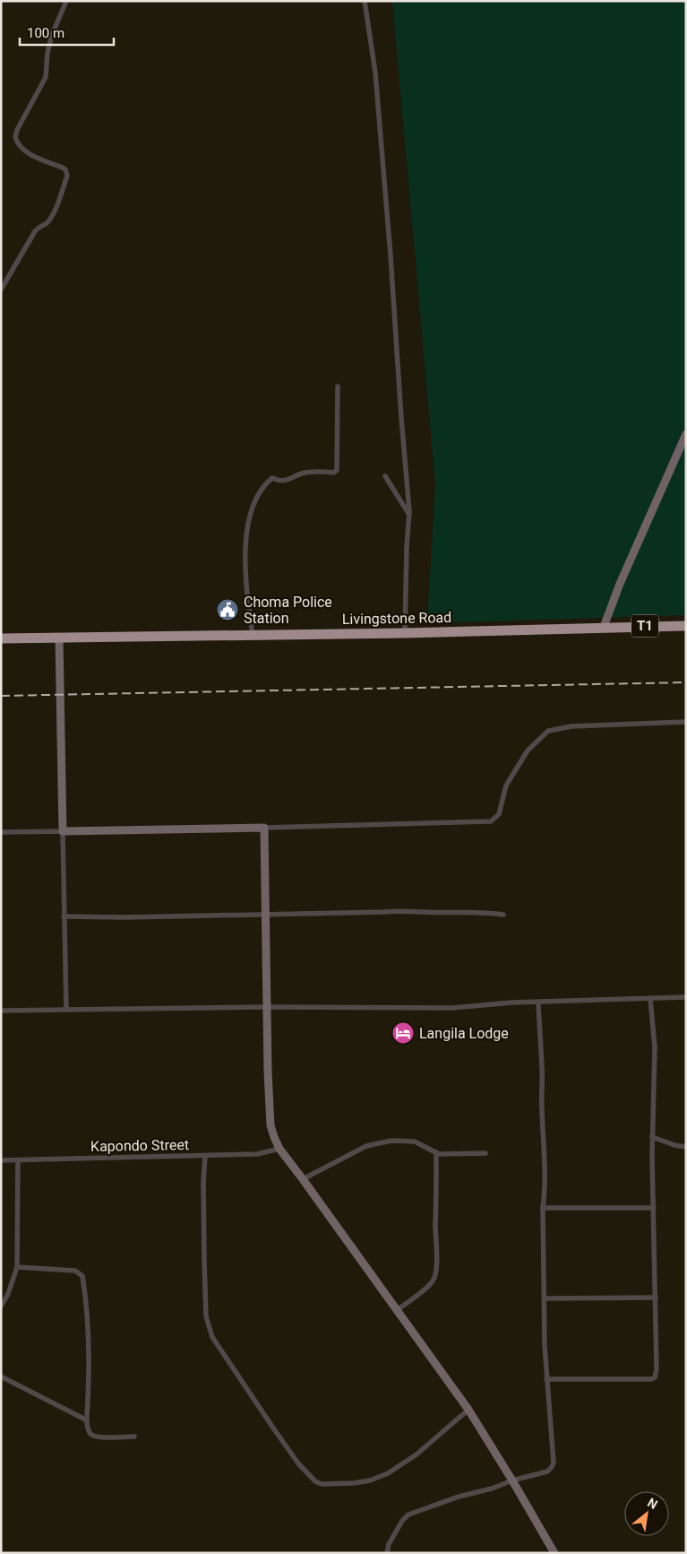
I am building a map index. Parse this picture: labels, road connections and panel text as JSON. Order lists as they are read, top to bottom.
{
  "streets": {
    "highway": ["Livingstone Road", "T1"],
    "street": ["Kapondo Street"]
  },
  "places": {
    "public building": ["Choma Police Station"],
    "hotel": ["Langila Lodge"]
  },
  "scale_bar": "100 m",
  "north": "top right"
}
